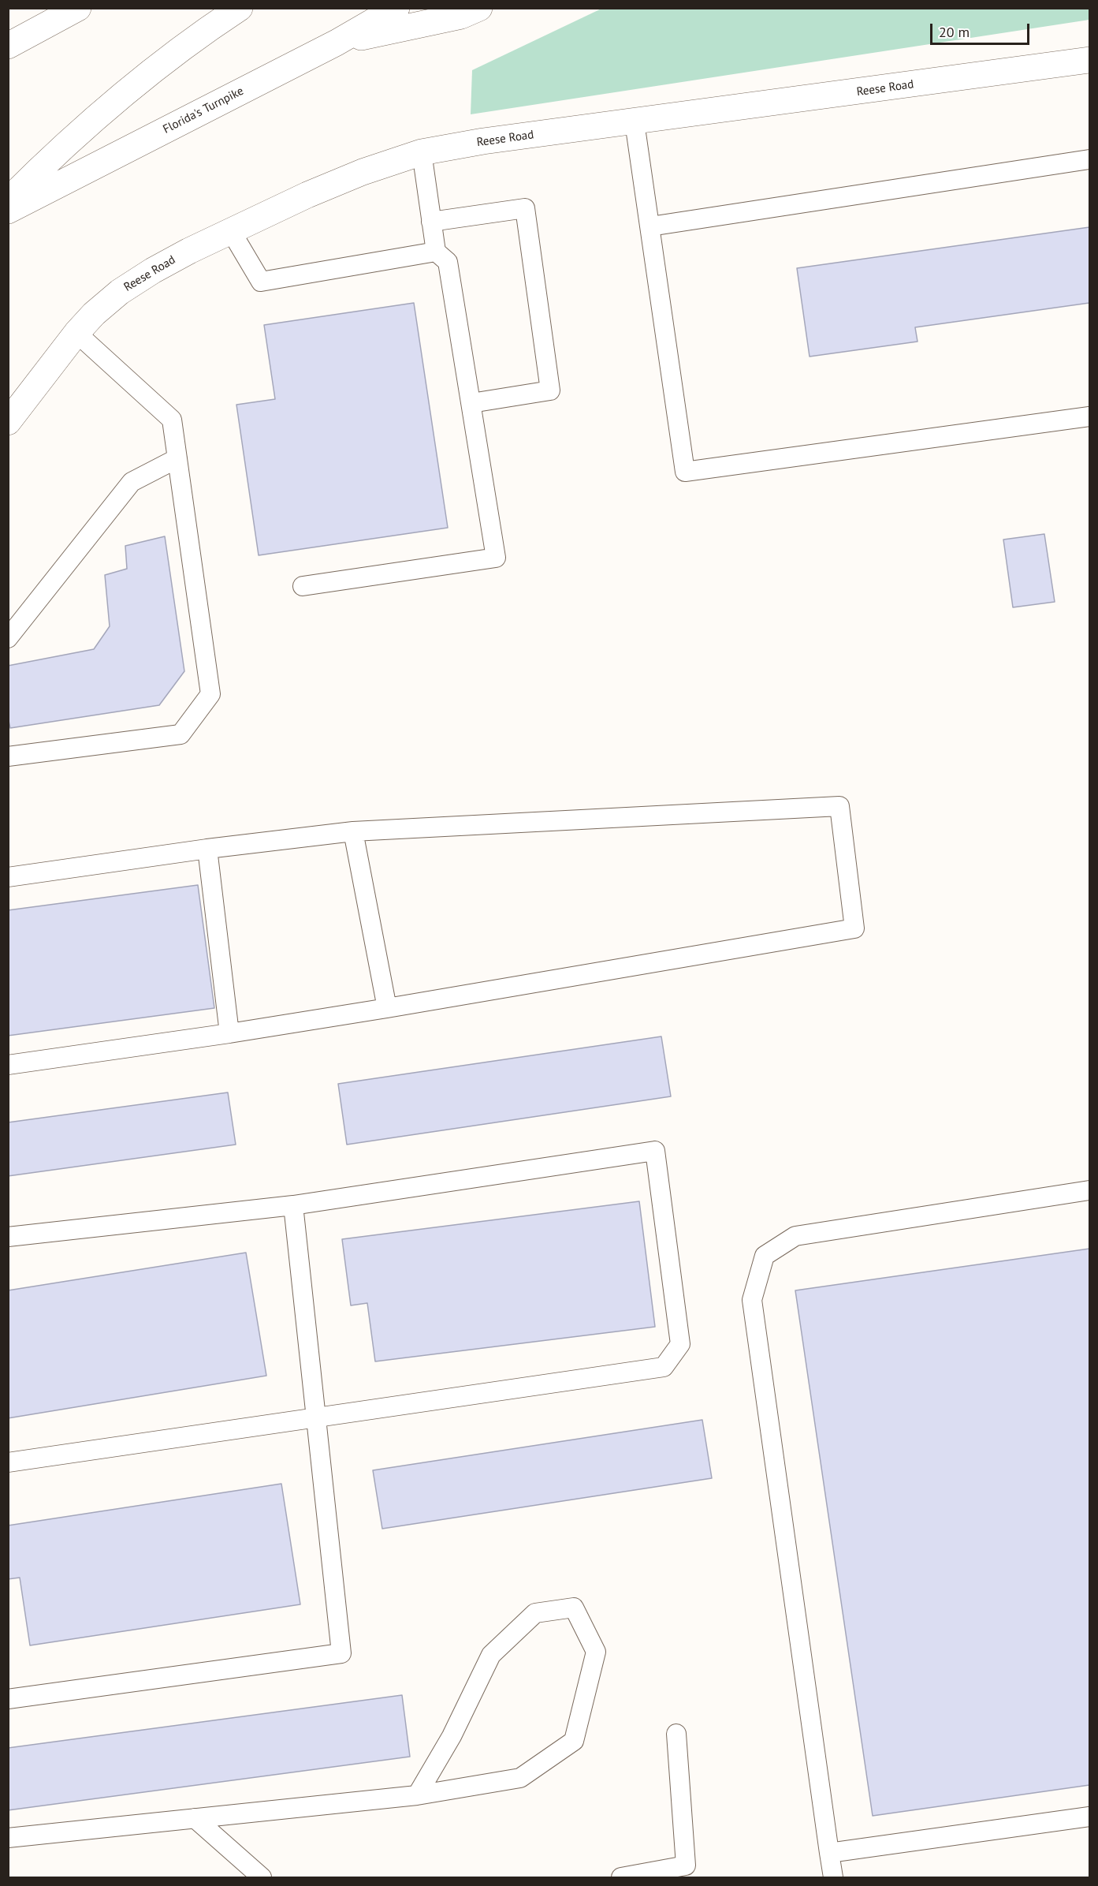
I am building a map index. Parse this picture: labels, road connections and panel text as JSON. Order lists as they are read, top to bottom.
{
  "streets": {
    "main road": ["Reese Road", "Florida's Turnpike"]
  },
  "scale_bar": "20 m"
}
